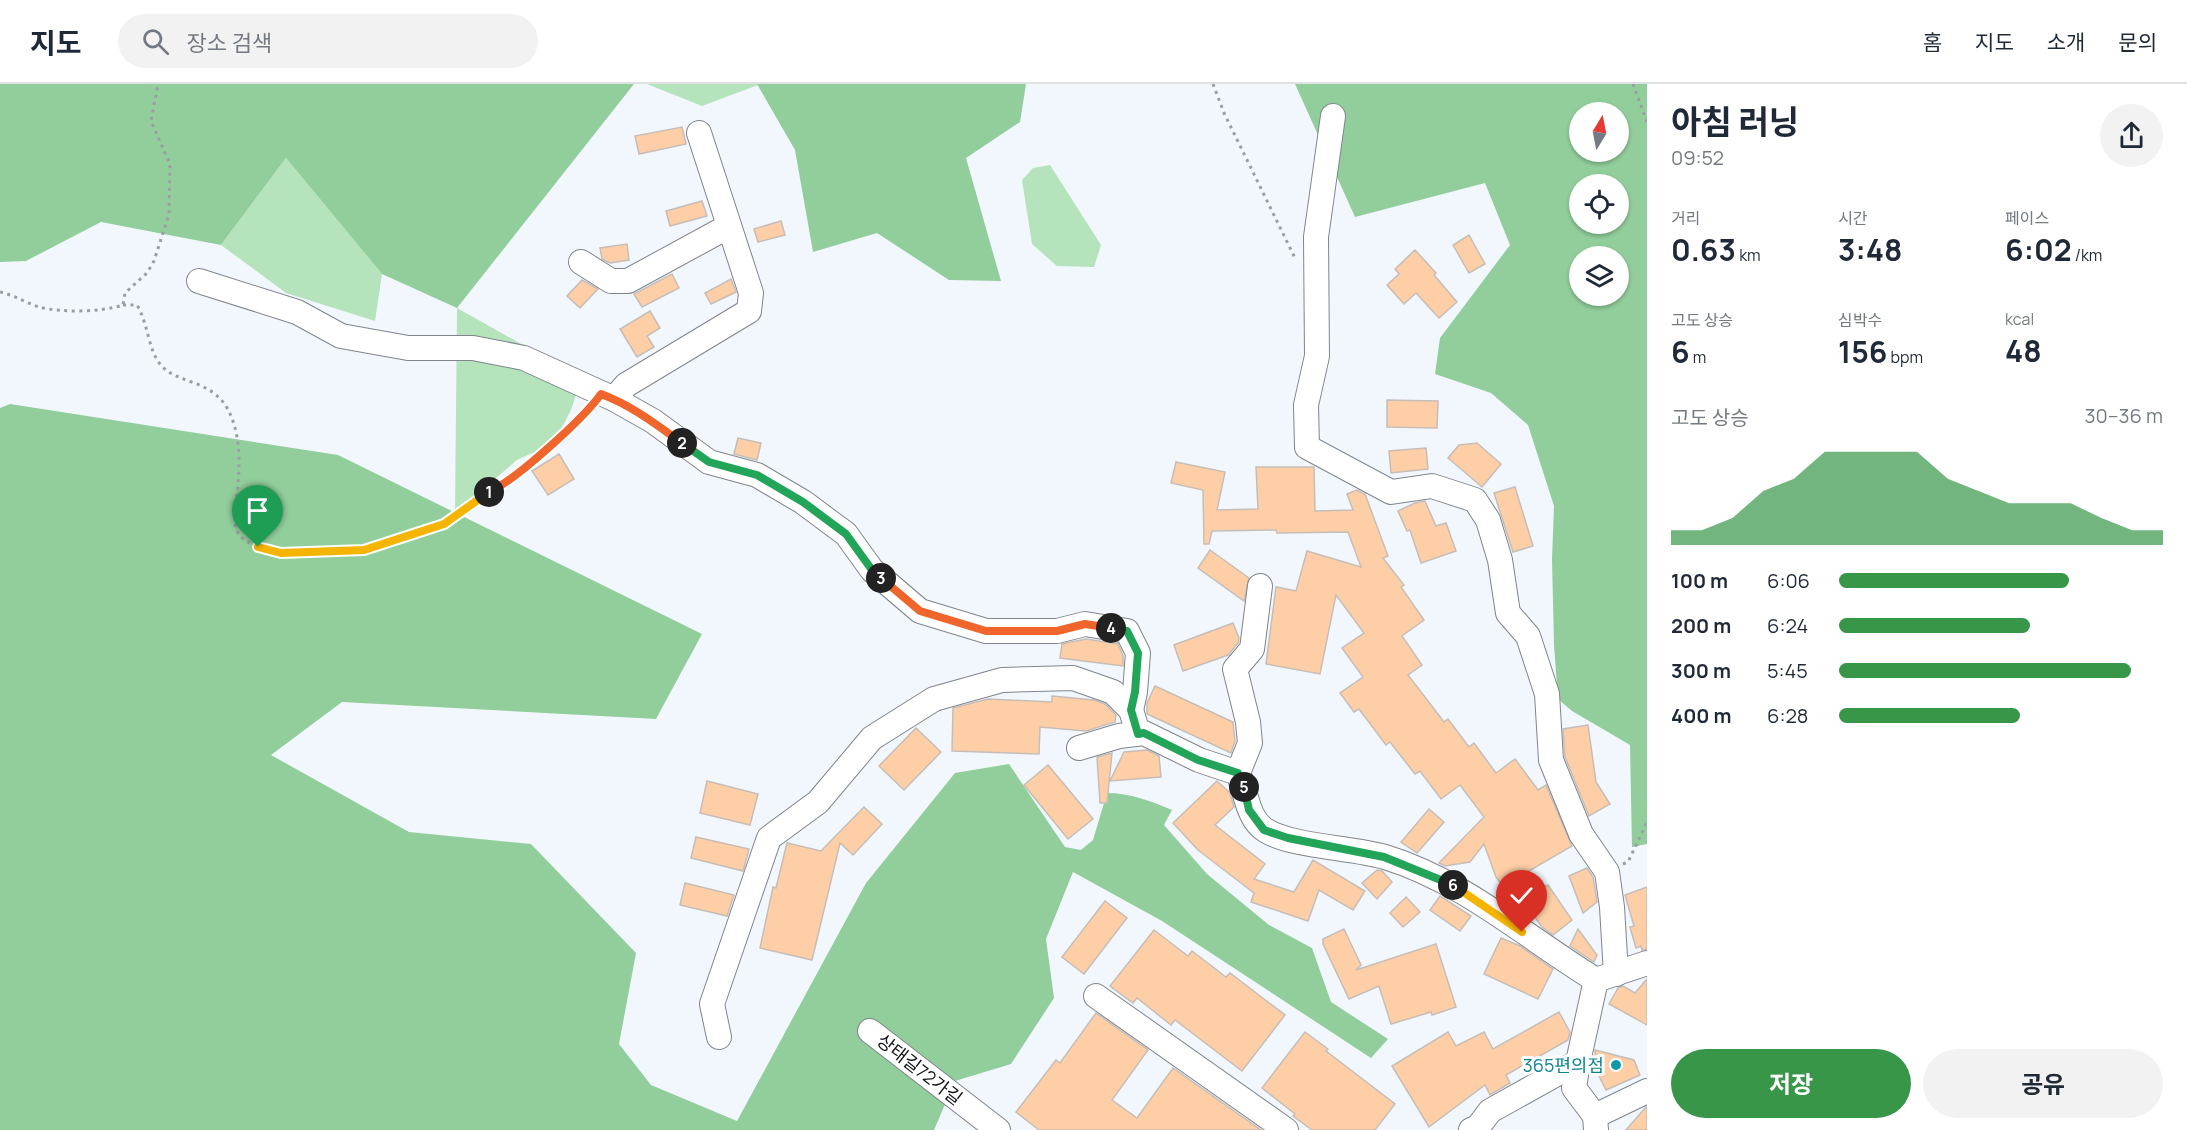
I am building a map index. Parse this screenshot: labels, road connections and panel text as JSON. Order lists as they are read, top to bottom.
{
  "streets": {
    "street": ["상태길72가길"]
  },
  "places": ["365편의점"],
  "north": "top",
  "page": {
    "header": "지도",
    "search": "장소 검색",
    "nav": [
      "홈",
      "지도",
      "소개",
      "문의"
    ],
    "heading": ["아침 러닝", "09:52"],
    "stats": [
      ["거리", "0.63 km"],
      ["시간", "3:48"],
      ["페이스", "6:02 /km"],
      ["고도 상승", "6 m"],
      ["심박수", "156 bpm"],
      ["kcal", "48"]
    ],
    "chart": ["고도 상승", "30–36 m"],
    "pins": [
      "2",
      "1",
      "3",
      "4",
      "5",
      "6"
    ],
    "list": [
      {
        "name": "100 m",
        "note": "6:06"
      },
      {
        "name": "200 m",
        "note": "6:24"
      },
      {
        "name": "300 m",
        "note": "5:45"
      },
      {
        "name": "400 m",
        "note": "6:28"
      }
    ],
    "buttons": ["저장", "공유"]
  }
}
